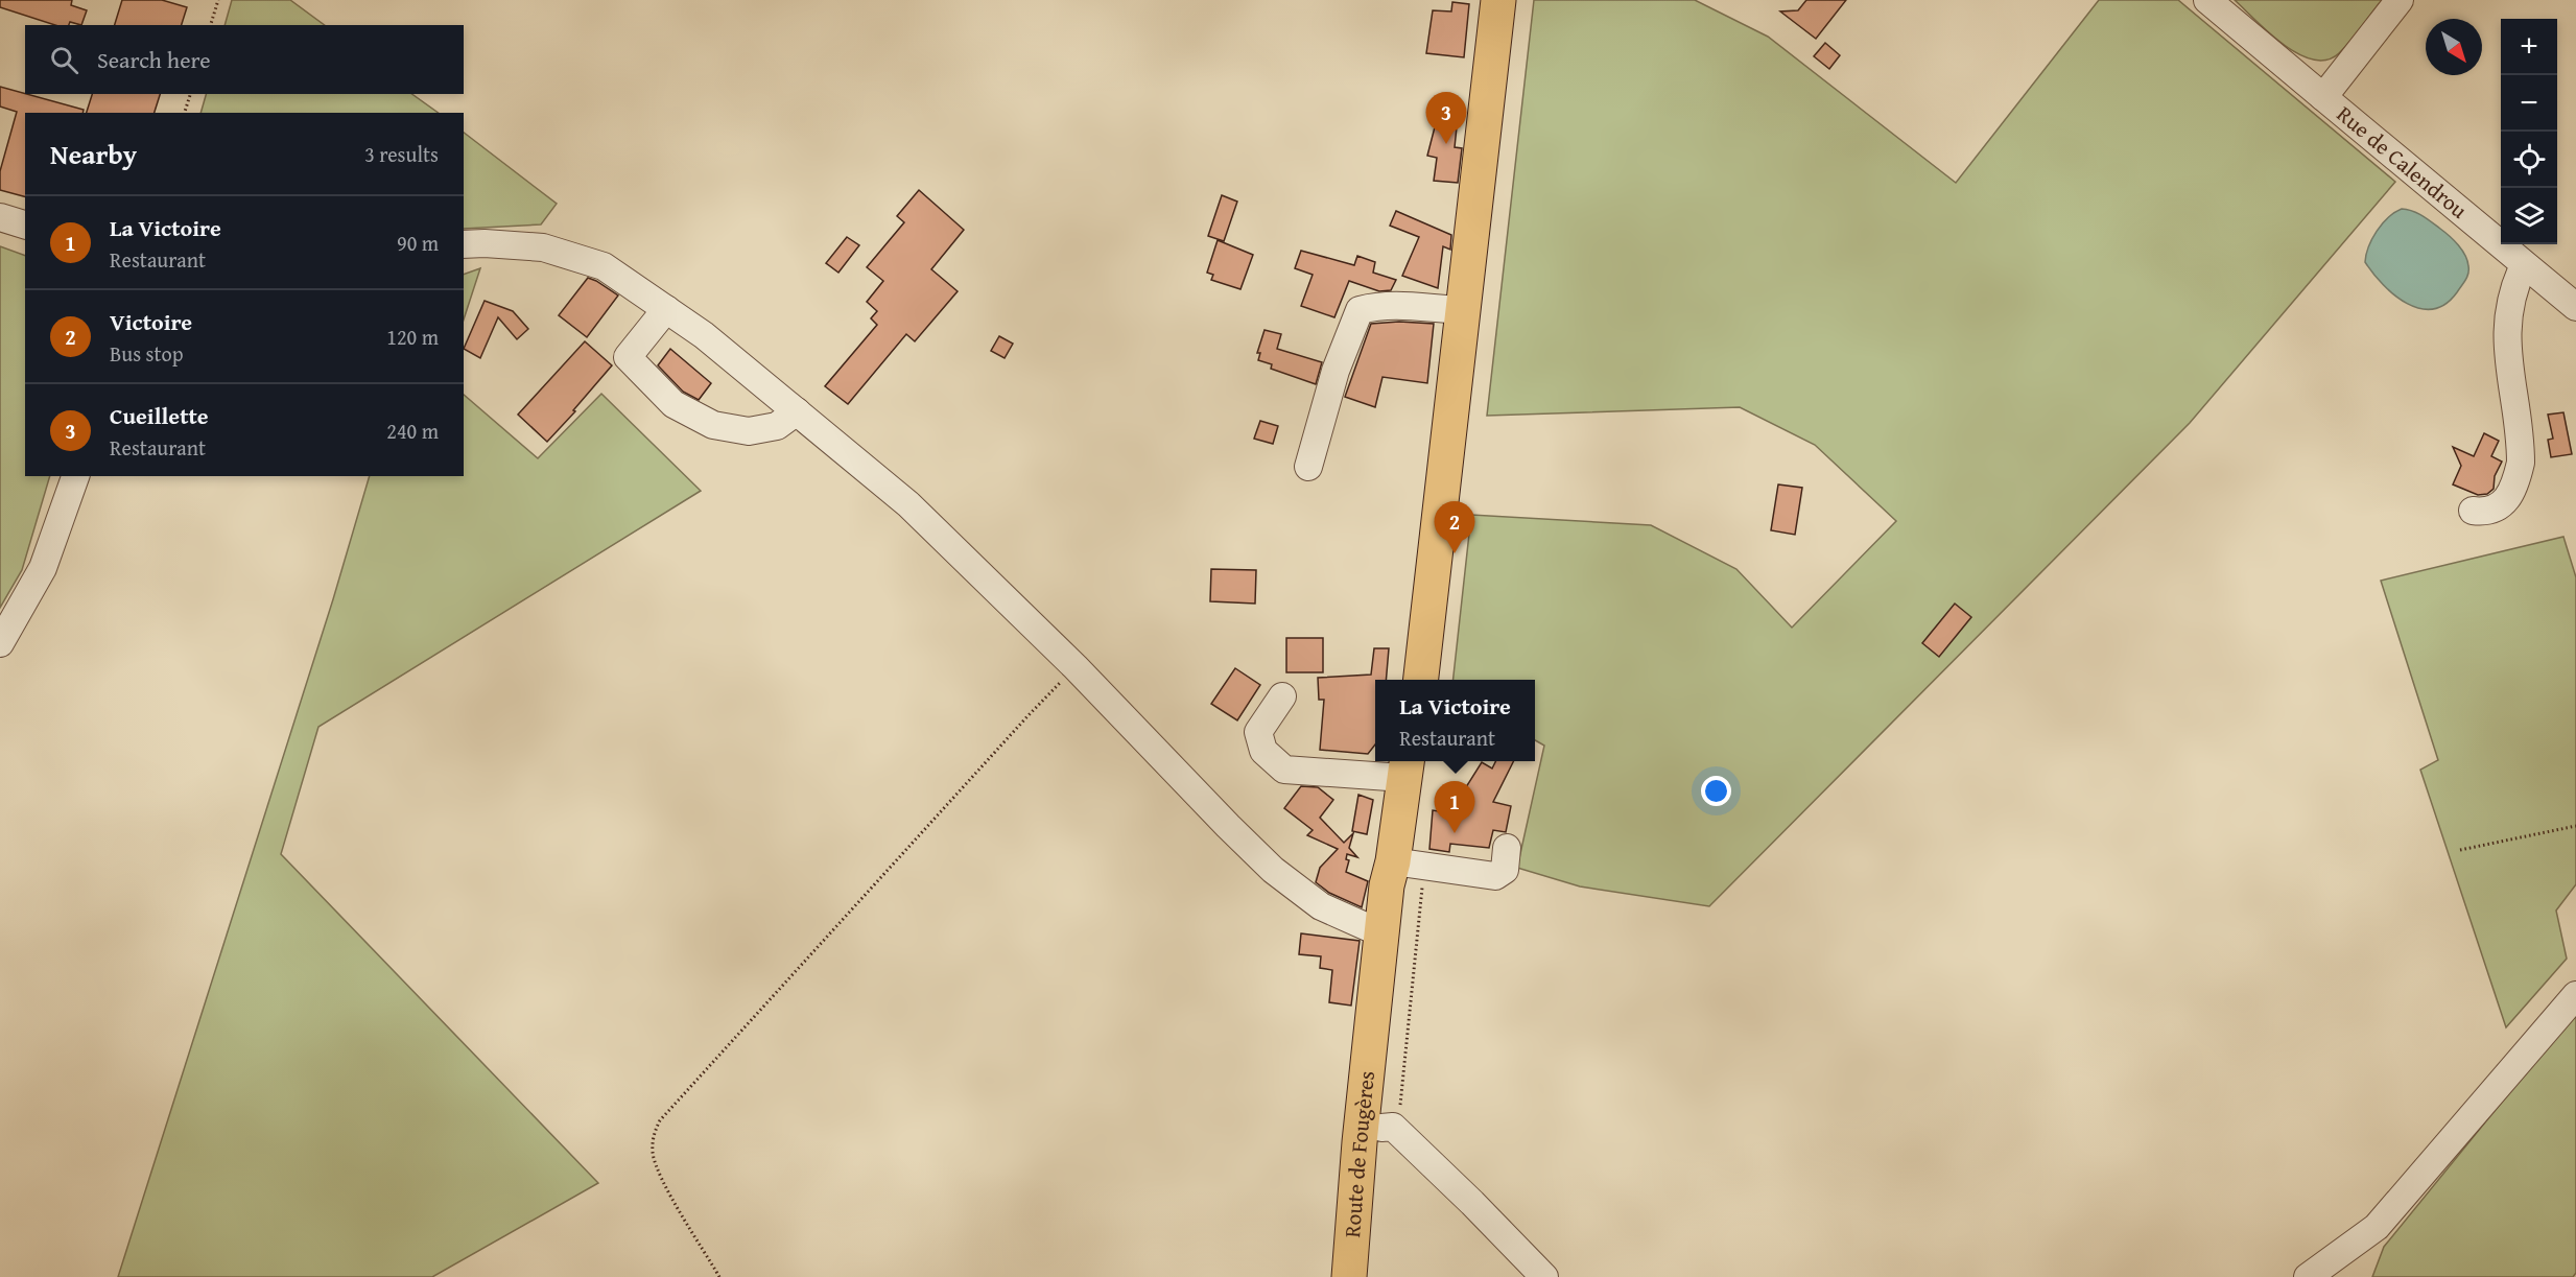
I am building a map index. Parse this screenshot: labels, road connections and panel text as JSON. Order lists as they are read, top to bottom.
{
  "streets": {
    "main road": ["Route de Fougères"],
    "street": ["Rue de Calendrou"]
  },
  "north": "bottom right",
  "page": {
    "map_buttons": ["+", "−"],
    "search": "Search here",
    "pins": ["3", "2", "1"],
    "heading": ["Nearby", "3 results"],
    "list": [
      {
        "mark": "1",
        "name": "La Victoire",
        "note": "Restaurant",
        "value": "90 m"
      },
      {
        "mark": "2",
        "name": "Victoire",
        "note": "Bus stop",
        "value": "120 m"
      },
      {
        "mark": "3",
        "name": "Cueillette",
        "note": "Restaurant",
        "value": "240 m"
      }
    ],
    "popup": ["La Victoire", "Restaurant"]
  }
}
